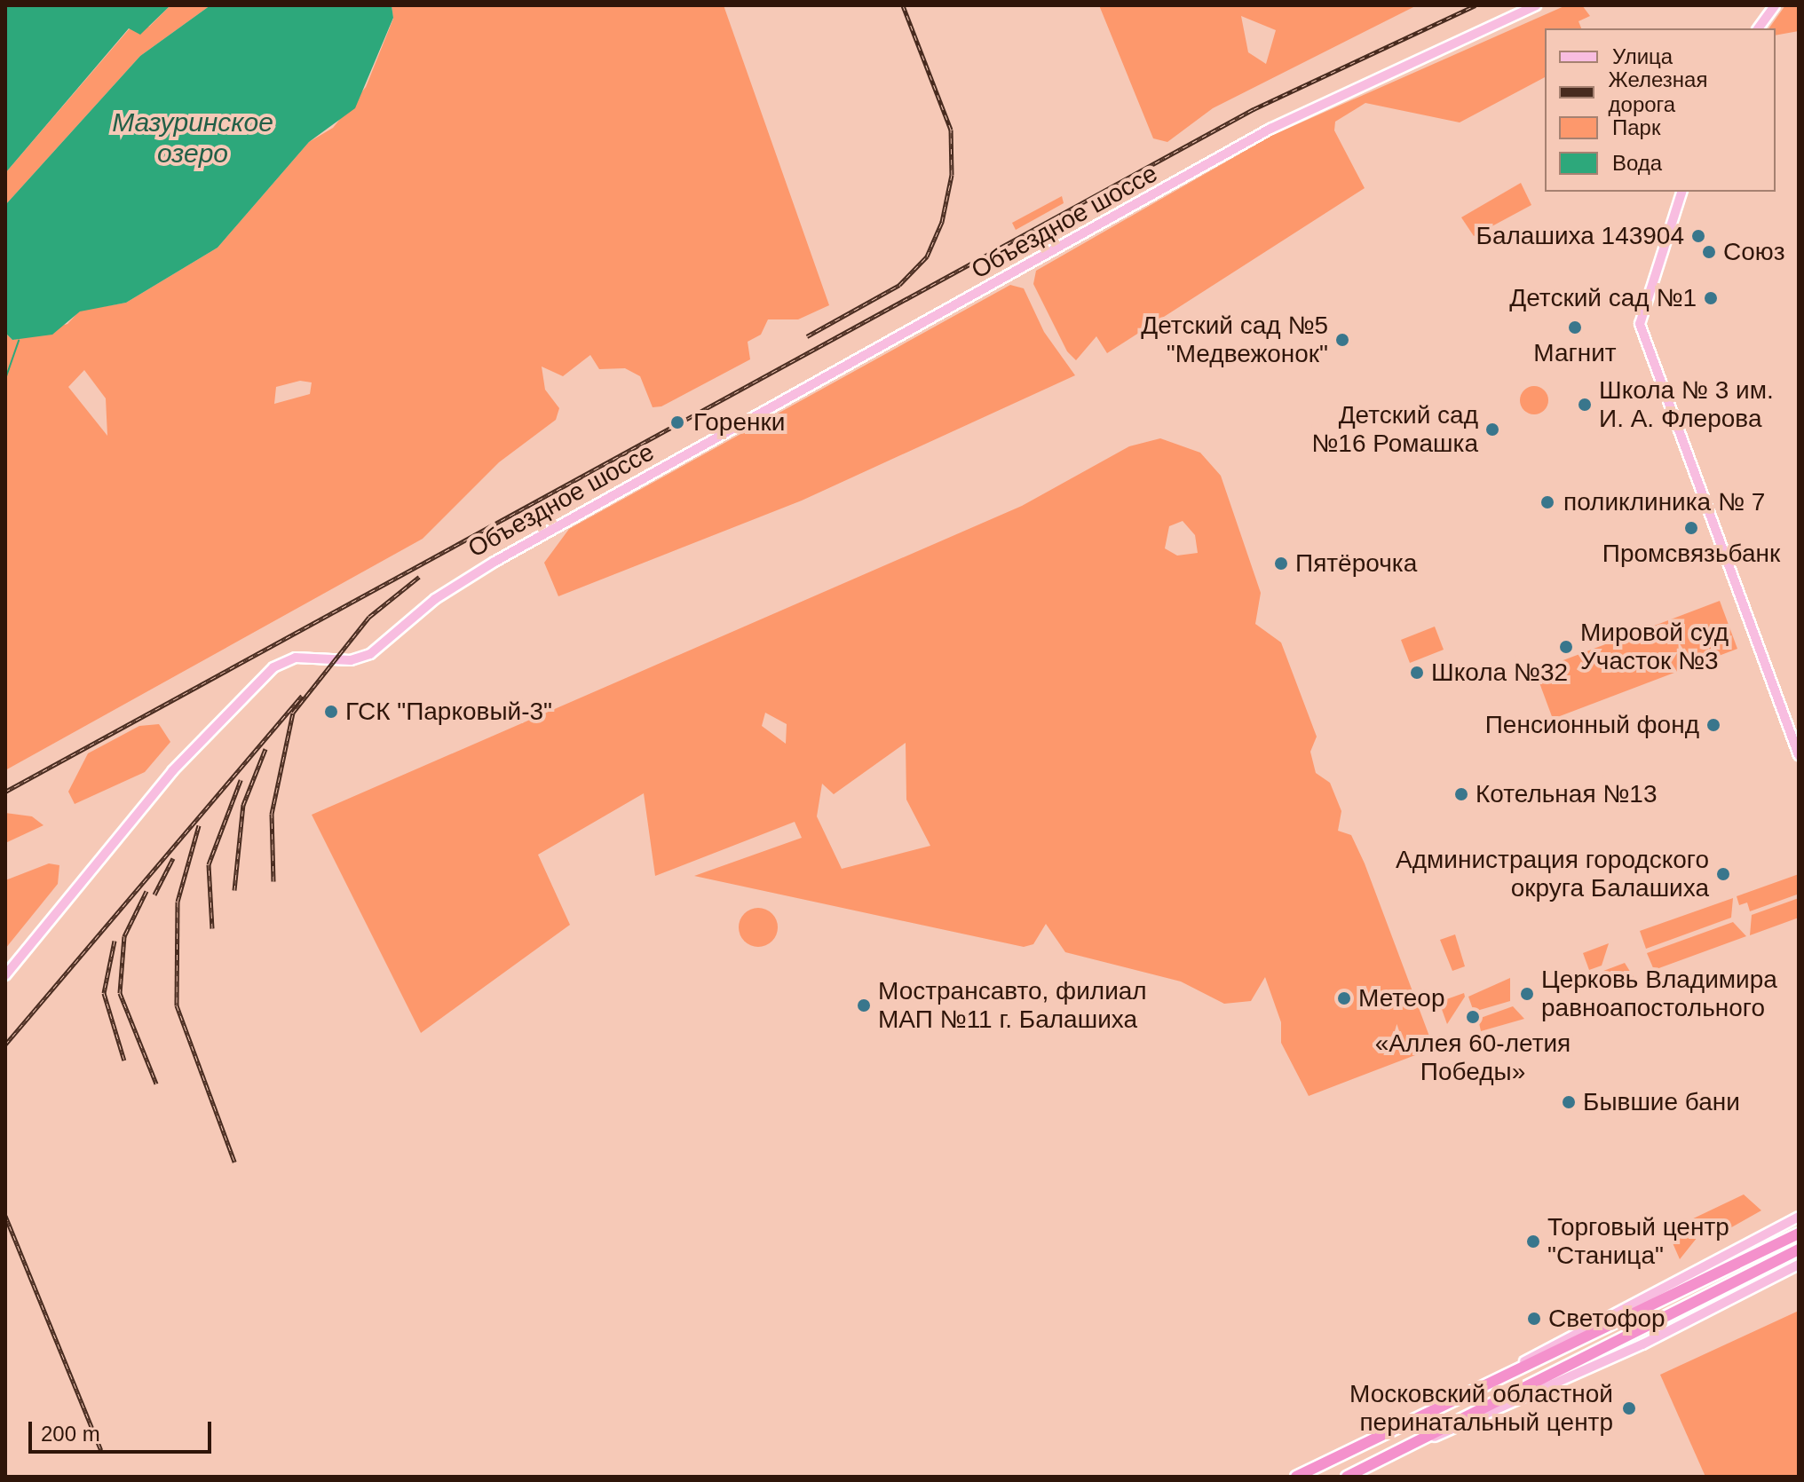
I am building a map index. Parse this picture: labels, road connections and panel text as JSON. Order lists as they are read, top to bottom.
{
  "streets": {
    "main road": ["Объездное шоссе"]
  },
  "water": ["Мазуринское озеро"],
  "places": [
    "Балашиха 143904",
    "Союз",
    "Детский сад №1",
    "Магнит",
    "Детский сад №5 \"Медвежонок\"",
    "Школа № 3 им. И. А. Флерова",
    "Горенки",
    "Детский сад №16 Ромашка",
    "поликлиника № 7",
    "Промсвязьбанк",
    "Пятёрочка",
    "Мировой суд Участок №3",
    "Школа №32",
    "ГСК \"Парковый-3\"",
    "Пенсионный фонд",
    "Котельная №13",
    "Администрация городского округа Балашиха",
    "Церковь Владимира равноапостольного",
    "Метеор",
    "Мострансавто, филиал МАП №11 г. Балашиха",
    "«Аллея 60-летия Победы»",
    "Бывшие бани",
    "Торговый центр \"Станица\"",
    "Светофор",
    "Московский областной перинатальный центр"
  ],
  "legend": [
    "Улица",
    "Железная дорога",
    "Парк",
    "Вода"
  ],
  "scale_bar": "200 m"
}
